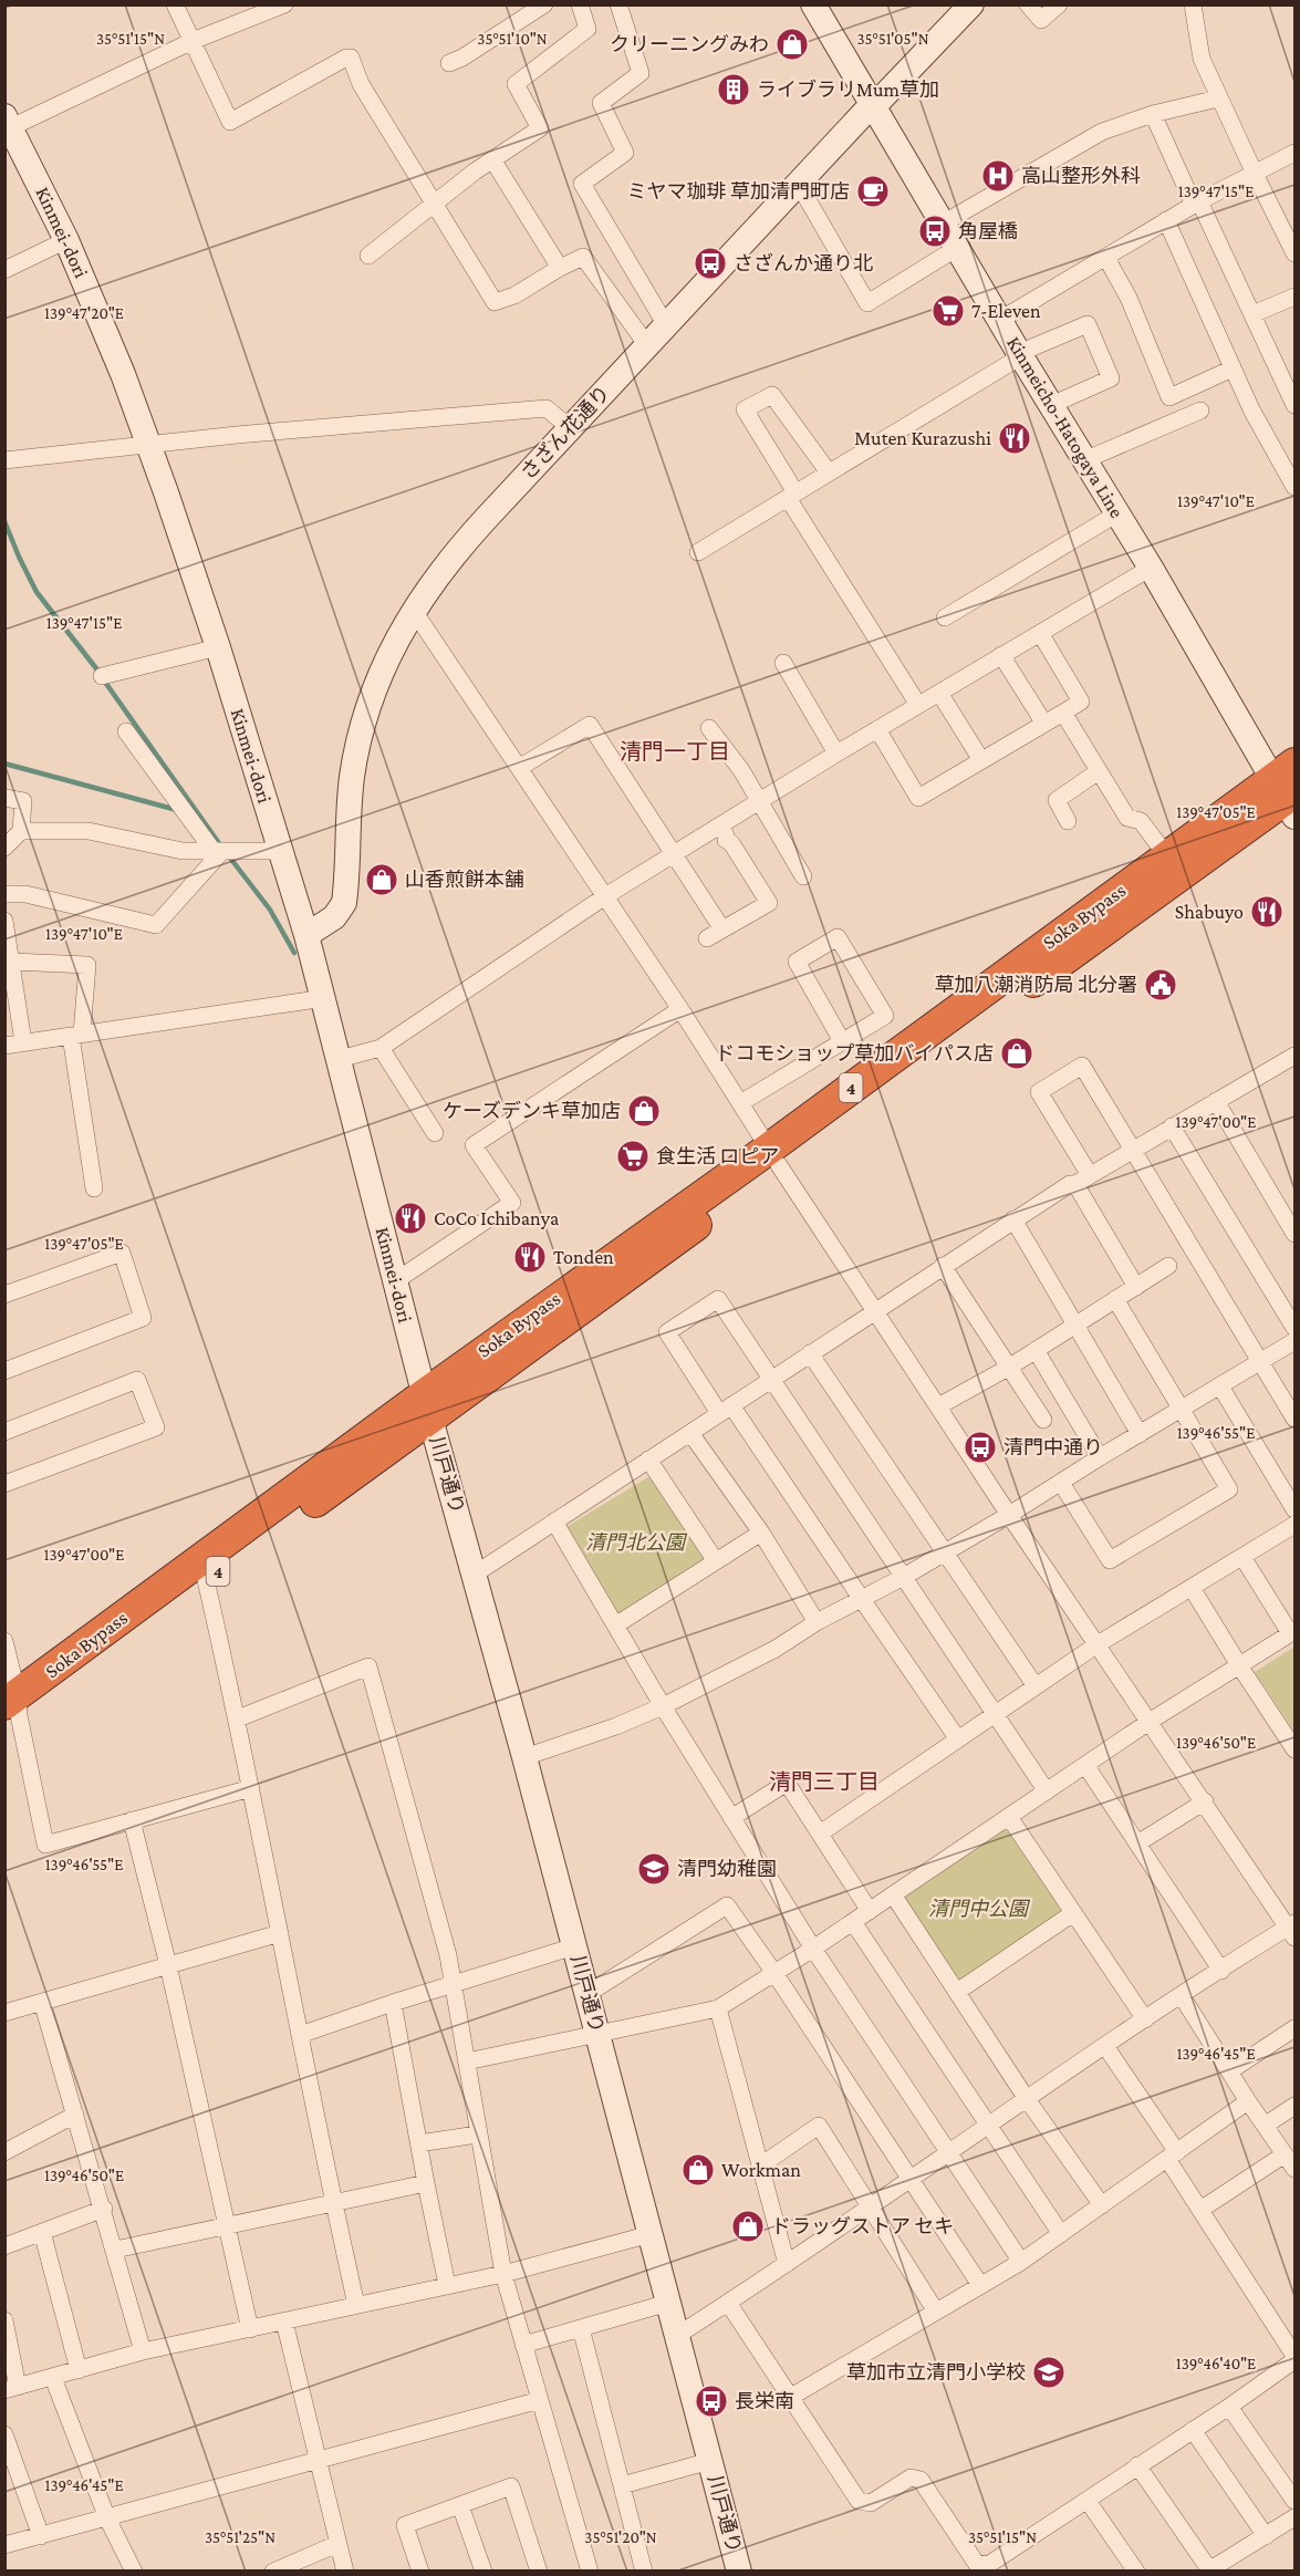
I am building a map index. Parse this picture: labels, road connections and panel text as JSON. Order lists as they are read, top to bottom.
{
  "streets": {
    "highway": ["Soka Bypass", "4"],
    "street": [
      "Kinmei-dori",
      "Kinmeicho-Hatogaya Line",
      "さざん花通り",
      "川戸通り"
    ]
  },
  "crossings": [
    ["Kinmei-dori", "さざん花通り"],
    ["Kinmei-dori", "Soka Bypass"],
    ["Kinmei-dori", "川戸通り"],
    ["Kinmeicho-Hatogaya Line", "さざん花通り"],
    ["Kinmeicho-Hatogaya Line", "Soka Bypass"],
    ["Soka Bypass", "川戸通り"]
  ],
  "districts": ["清門一丁目", "清門三丁目"],
  "parks": ["清門北公園", "清門中公園"],
  "places": {
    "shop": [
      "クリーニングみわ",
      "山香煎餅本舗",
      "ドコモショップ草加バイパス店",
      "ケーズデンキ草加店",
      "Workman",
      "ドラッグストア セキ"
    ],
    "building": ["ライブラリMum草加"],
    "hospital": ["高山整形外科"],
    "cafe": ["ミヤマ珈琲 草加清門町店"],
    "bus stop": [
      "角屋橋",
      "さざんか通り北",
      "清門中通り",
      "長栄南"
    ],
    "supermarket": ["7-Eleven", "食生活 ロピア"],
    "restaurant": [
      "Muten Kurazushi",
      "Shabuyo",
      "CoCo Ichibanya",
      "Tonden"
    ],
    "public building": ["草加八潮消防局 北分署"],
    "school or university": ["清門幼稚園", "草加市立清門小学校"]
  },
  "coordinates": [
    "35°51'10\"N",
    "35°51'05\"N",
    "35°51'15\"N",
    "139°47'15\"E",
    "139°47'20\"E",
    "139°47'10\"E",
    "139°47'05\"E",
    "139°47'00\"E",
    "139°46'55\"E",
    "139°46'50\"E",
    "139°46'45\"E",
    "139°46'40\"E",
    "35°51'25\"N",
    "35°51'20\"N"
  ]
}
